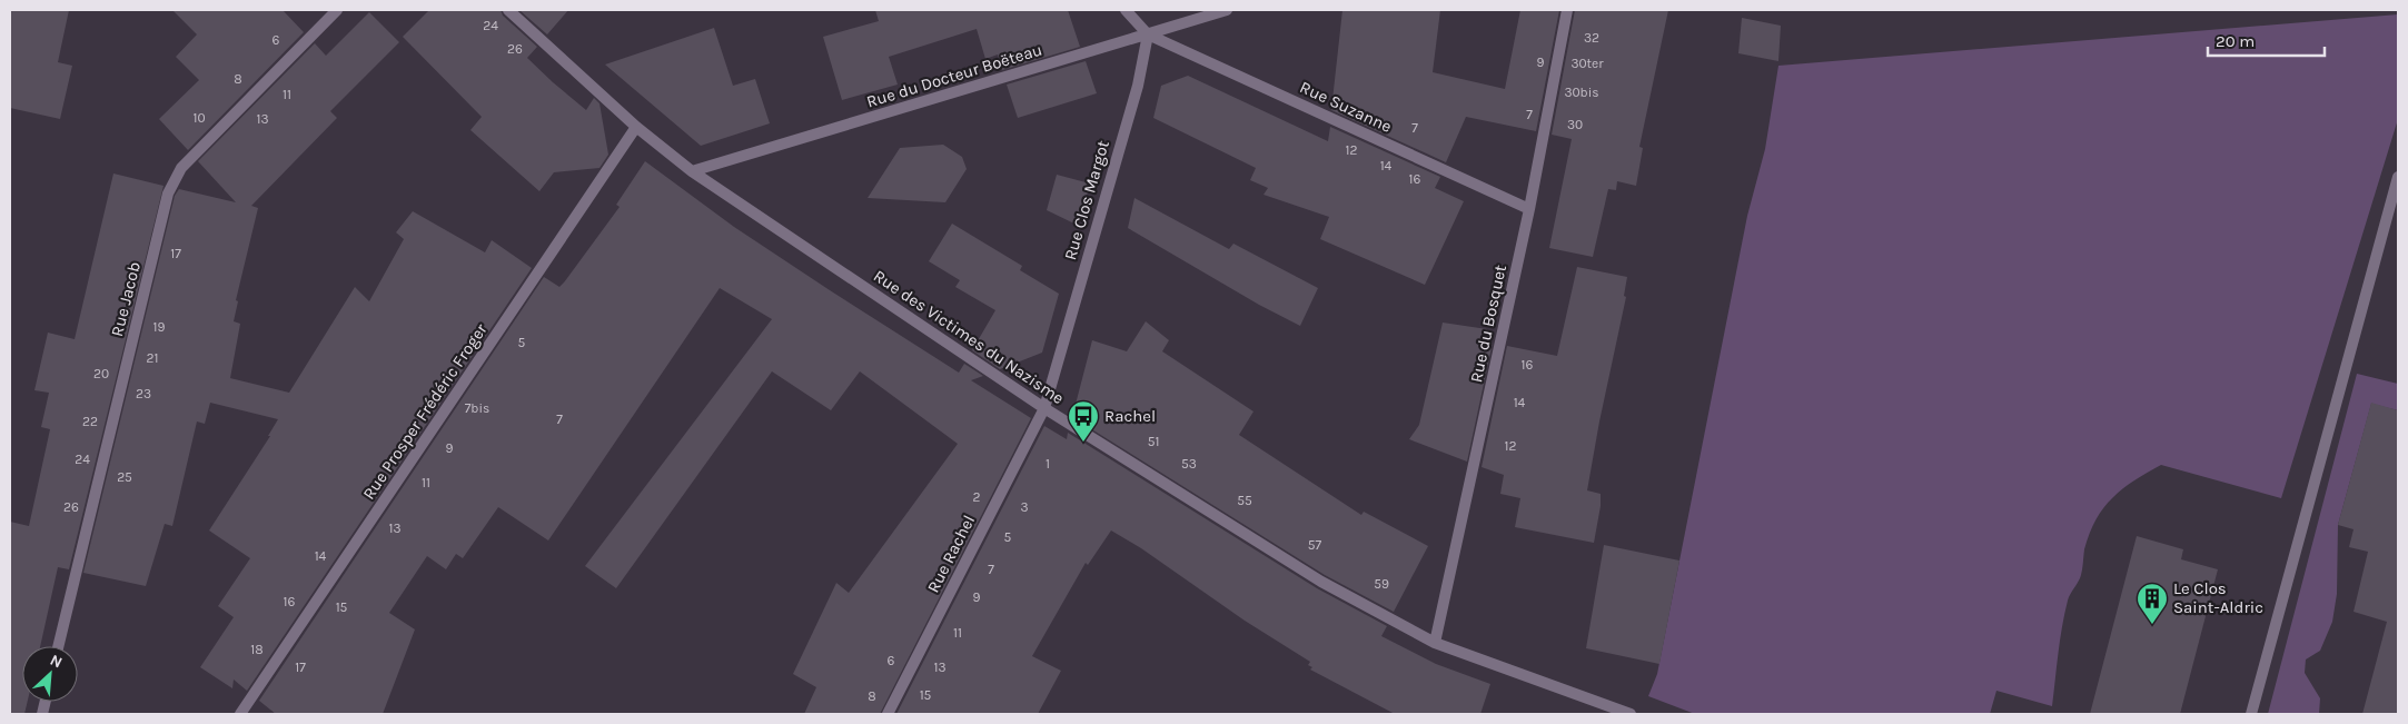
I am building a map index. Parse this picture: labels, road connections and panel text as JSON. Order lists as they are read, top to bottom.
{
  "streets": {
    "street": [
      "Rue du Docteur Boëteau",
      "Rue Suzanne",
      "Rue Clos Margot",
      "Rue Jacob",
      "Rue du Bosquet",
      "Rue des Victimes du Nazisme",
      "Rue Prosper Frédéric Froger",
      "Rue Rachel"
    ]
  },
  "crossings": [
    ["Rue du Docteur Boëteau", "Rue Suzanne"],
    ["Rue du Docteur Boëteau", "Rue Clos Margot"],
    ["Rue du Docteur Boëteau", "Rue des Victimes du Nazisme"],
    ["Rue Suzanne", "Rue Clos Margot"],
    ["Rue Suzanne", "Rue du Bosquet"],
    ["Rue Clos Margot", "Rue des Victimes du Nazisme"],
    ["Rue Clos Margot", "Rue Rachel"],
    ["Rue du Bosquet", "Rue des Victimes du Nazisme"],
    ["Rue des Victimes du Nazisme", "Rue Prosper Frédéric Froger"],
    ["Rue des Victimes du Nazisme", "Rue Rachel"]
  ],
  "places": {
    "bus stop": ["Rachel"],
    "building": ["Le Clos Saint-Aldric"]
  },
  "house_numbers": [
    "24",
    "32",
    "6",
    "26",
    "9",
    "30ter",
    "8",
    "30bis",
    "11",
    "7",
    "10",
    "13",
    "30",
    "7",
    "12",
    "14",
    "16",
    "17",
    "19",
    "5",
    "21",
    "16",
    "20",
    "23",
    "14",
    "7bis",
    "7",
    "22",
    "51",
    "12",
    "9",
    "24",
    "1",
    "53",
    "25",
    "11",
    "2",
    "55",
    "26",
    "3",
    "13",
    "5",
    "57",
    "14",
    "7",
    "59",
    "9",
    "16",
    "15",
    "11",
    "18",
    "6",
    "17",
    "13",
    "15",
    "8"
  ],
  "scale_bar": "20 m",
  "north": "top right"
}
